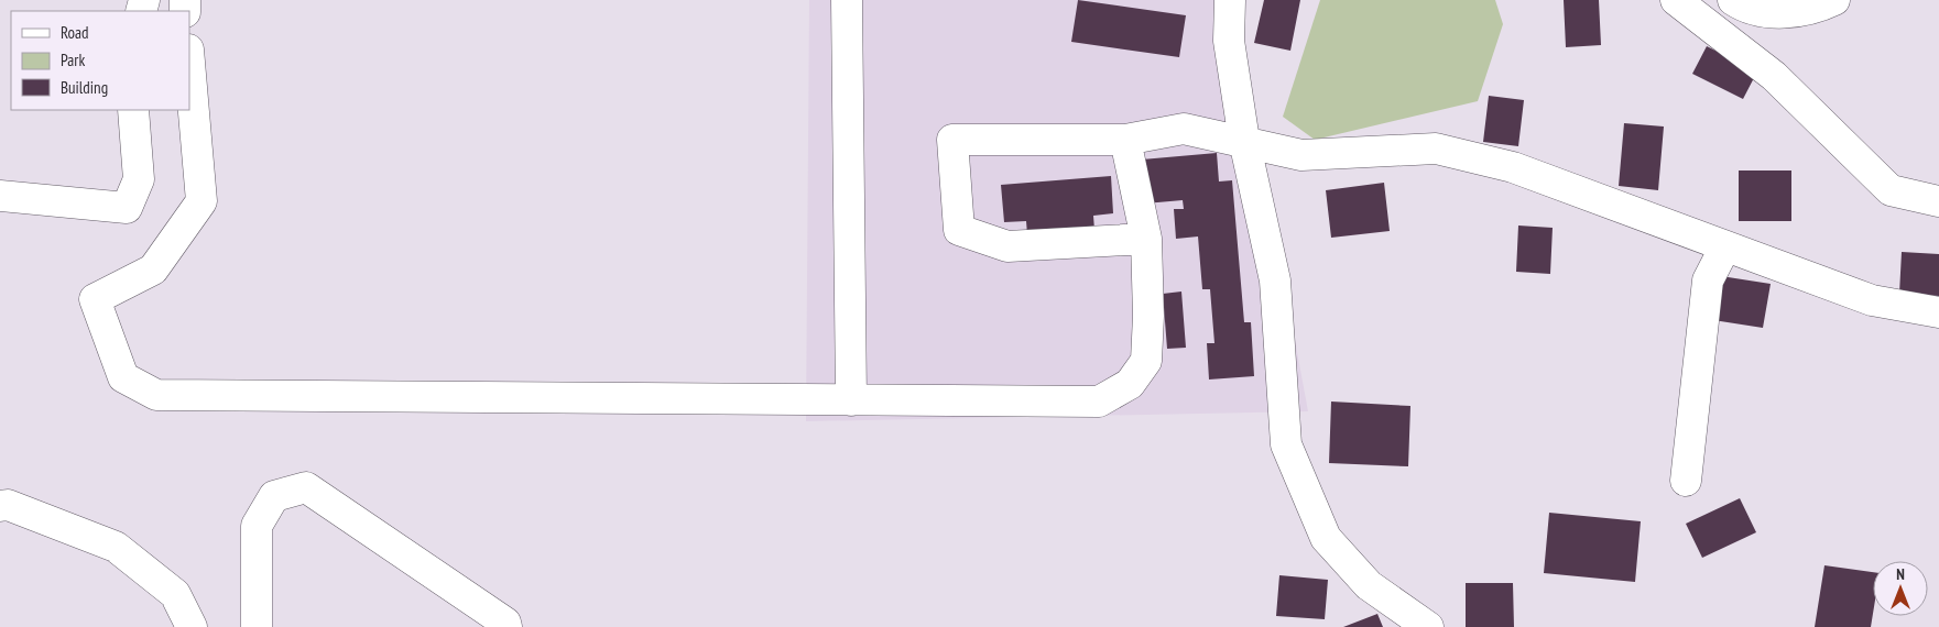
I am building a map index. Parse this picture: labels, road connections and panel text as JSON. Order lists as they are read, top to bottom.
{
  "legend": ["Road", "Park", "Building"],
  "north": "top"
}
